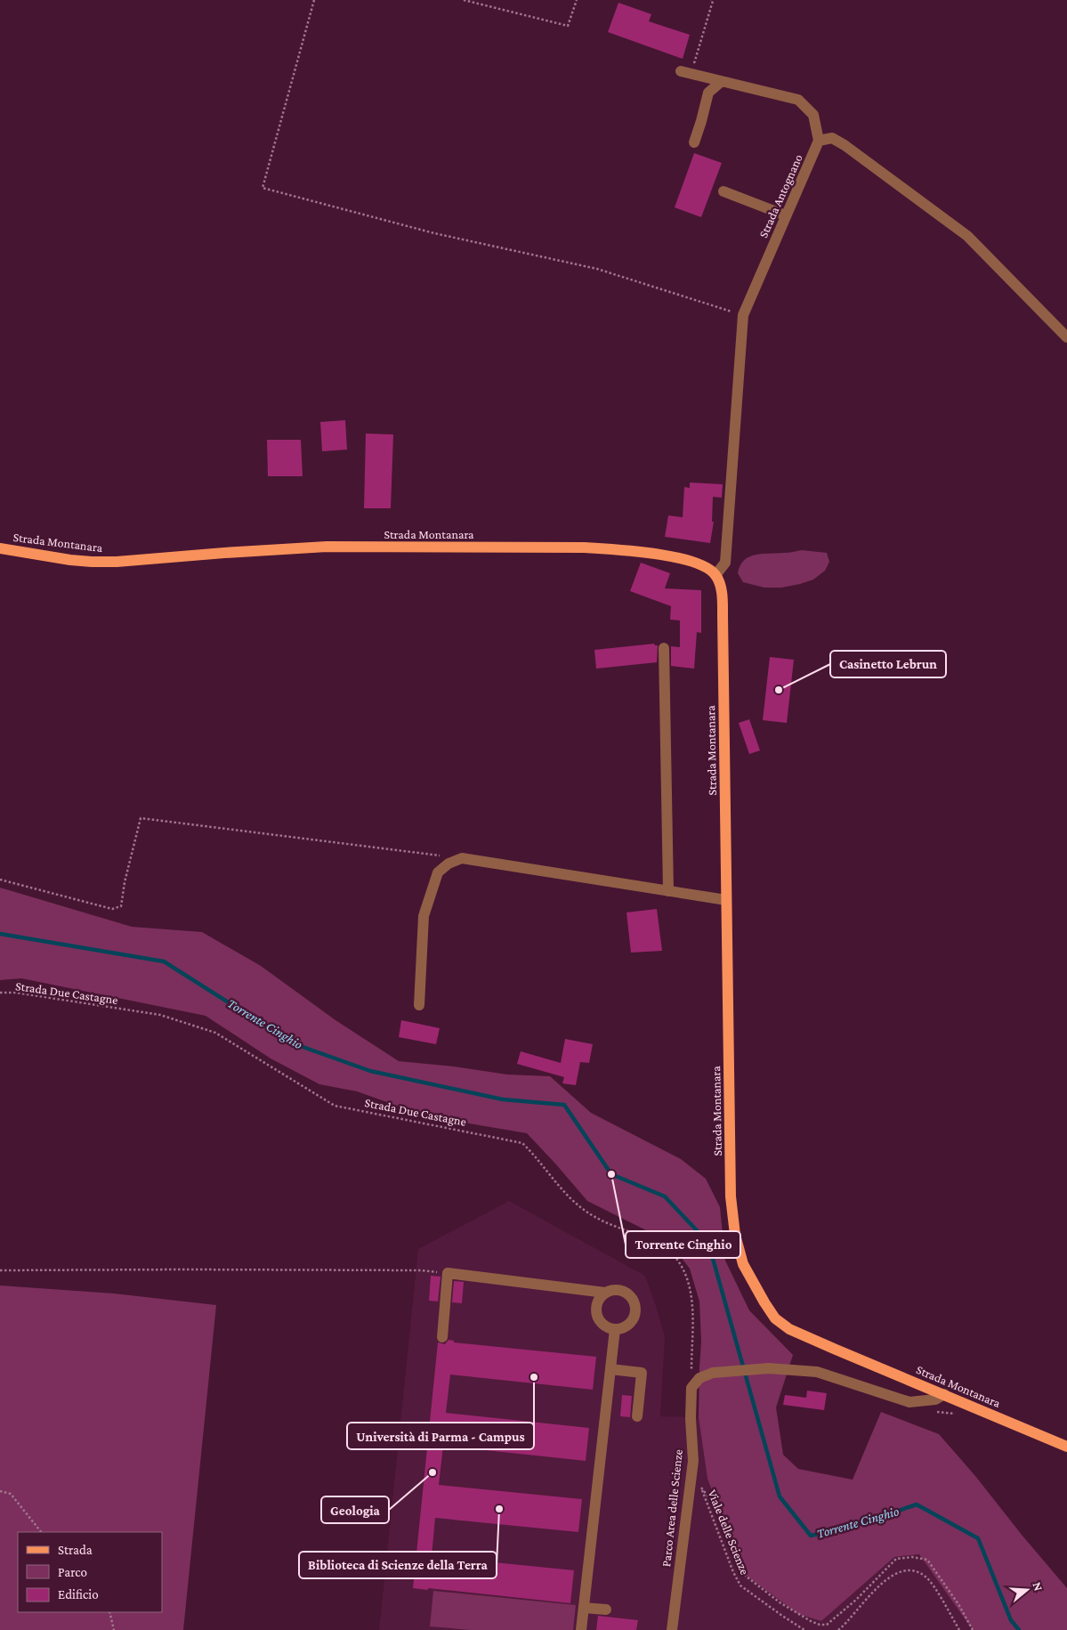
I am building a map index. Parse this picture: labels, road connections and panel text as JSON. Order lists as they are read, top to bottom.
{
  "streets": {
    "main road": ["Strada Montanara"],
    "street": ["Strada Antognano", "Parco Area delle Scienze"],
    "path": ["Strada Due Castagne", "Viale delle Scienze"]
  },
  "crossings": [
    ["Strada Antognano", "Strada Montanara"],
    ["Strada Due Castagne", "Parco Area delle Scienze"]
  ],
  "water": ["Torrente Cinghio"],
  "places": [
    "Casinetto Lebrun",
    "Torrente Cinghio",
    "Università di Parma - Campus",
    "Geologia",
    "Biblioteca di Scienze della Terra"
  ],
  "legend": ["Strada", "Parco", "Edificio"],
  "north": "right"
}
